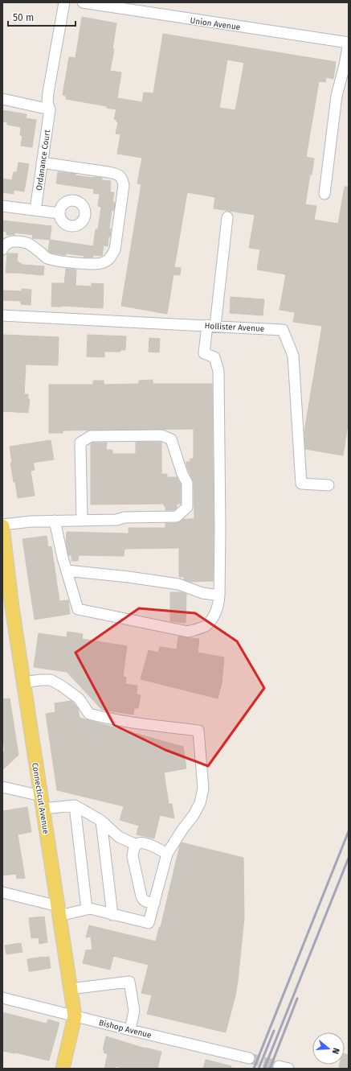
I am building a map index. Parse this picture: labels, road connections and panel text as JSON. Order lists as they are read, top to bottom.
{
  "streets": {
    "main road": ["Connecticut Avenue"],
    "street": [
      "Union Avenue",
      "Ordanance Court",
      "Hollister Avenue",
      "Bishop Avenue"
    ]
  },
  "crossings": [
    ["Connecticut Avenue", "Bishop Avenue"]
  ],
  "scale_bar": "50 m",
  "north": "right"
}
